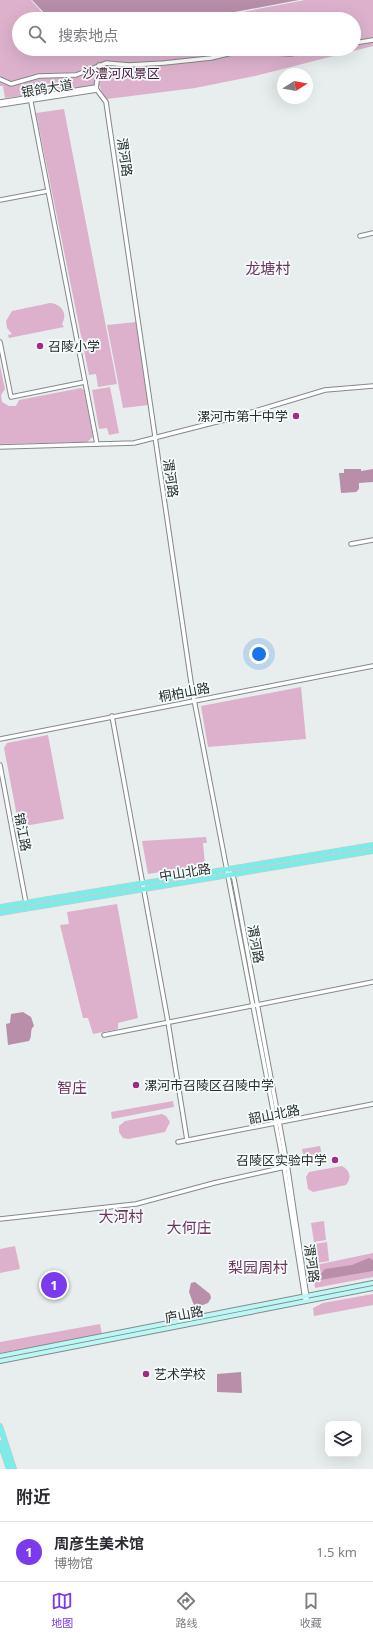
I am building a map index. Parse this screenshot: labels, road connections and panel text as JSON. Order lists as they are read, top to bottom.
{
  "streets": {
    "main road": ["中山北路", "庐山路"],
    "street": [
      "银鸽大道",
      "渭河路",
      "桐柏山路",
      "锦江路",
      "韶山北路"
    ]
  },
  "crossings": [
    ["银鸽大道", "渭河路"],
    ["渭河路", "桐柏山路"],
    ["渭河路", "中山北路"],
    ["渭河路", "韶山北路"],
    ["渭河路", "庐山路"],
    ["锦江路", "中山北路"]
  ],
  "districts": [
    "龙塘村",
    "智庄",
    "大河村",
    "大何庄",
    "梨园周村"
  ],
  "parks": ["沙澧河风景区"],
  "places": [
    "召陵小学",
    "漯河市第十中学",
    "漯河市召陵区召陵中学",
    "召陵区实验中学",
    "艺术学校"
  ],
  "north": "right",
  "page": {
    "search": "搜索地点",
    "pins": "1",
    "heading": "附近",
    "list": [
      {
        "mark": "1",
        "name": "周彦生美术馆",
        "note": "博物馆",
        "value": "1.5 km"
      }
    ],
    "nav": ["地图", "路线", "收藏"]
  }
}
